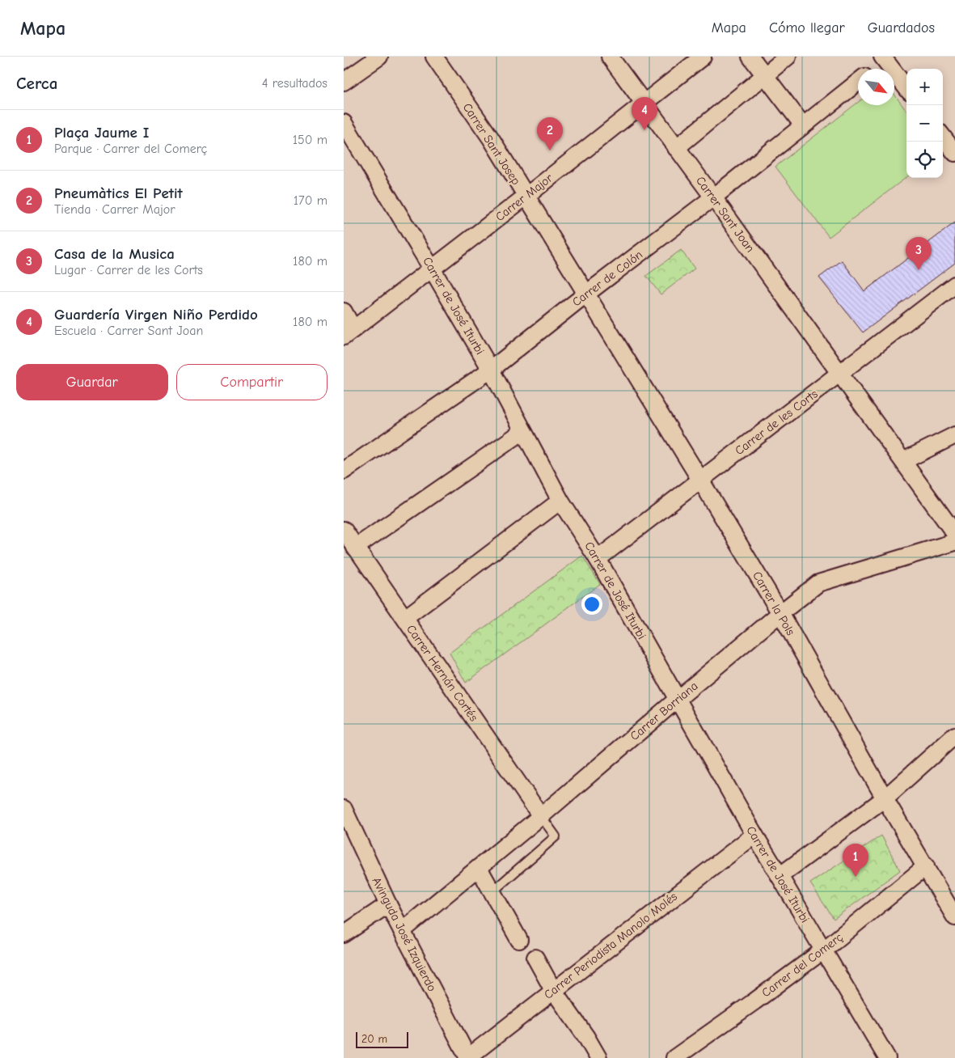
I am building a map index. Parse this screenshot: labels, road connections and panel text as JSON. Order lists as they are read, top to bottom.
{
  "streets": {
    "street": [
      "Carrer Sant Josep",
      "Carrer Major",
      "Carrer Sant Joan",
      "Carrer de Colón",
      "Carrer de José Iturbi",
      "Carrer de les Corts",
      "Carrer la Pols",
      "Carrer Hernán Cortés",
      "Carrer Borriana",
      "Avinguda José Izquierdo",
      "Carrer Periodista Manolo Molés",
      "Carrer del Comerç"
    ]
  },
  "crossings": [
    ["Carrer Sant Josep", "Carrer Major"],
    ["Carrer Sant Josep", "Carrer de Colón"],
    ["Carrer Sant Josep", "Carrer la Pols"],
    ["Carrer Major", "Carrer Sant Joan"],
    ["Carrer Major", "Carrer de José Iturbi"],
    ["Carrer Sant Joan", "Carrer de Colón"],
    ["Carrer Sant Joan", "Carrer de les Corts"],
    ["Carrer de Colón", "Carrer de José Iturbi"],
    ["Carrer de Colón", "Carrer la Pols"],
    ["Carrer de José Iturbi", "Carrer de les Corts"],
    ["Carrer de José Iturbi", "Carrer Borriana"],
    ["Carrer de José Iturbi", "Carrer Periodista Manolo Molés"],
    ["Carrer de José Iturbi", "Carrer del Comerç"],
    ["Carrer de les Corts", "Carrer la Pols"],
    ["Carrer la Pols", "Carrer Borriana"],
    ["Carrer la Pols", "Carrer del Comerç"],
    ["Carrer Hernán Cortés", "Carrer Borriana"],
    ["Carrer Borriana", "Avinguda José Izquierdo"],
    ["Avinguda José Izquierdo", "Carrer Periodista Manolo Molés"]
  ],
  "scale_bar": "20 m",
  "north": "bottom right",
  "page": {
    "header": "Mapa",
    "nav": ["Mapa", "Cómo llegar", "Guardados"],
    "heading": ["Cerca", "4 resultados"],
    "map_buttons": ["+", "−"],
    "pins": [
      "4",
      "2",
      "3",
      "1"
    ],
    "list": [
      {
        "mark": "1",
        "name": "Plaça Jaume I",
        "note": "Parque · Carrer del Comerç",
        "value": "150 m"
      },
      {
        "mark": "2",
        "name": "Pneumàtics El Petit",
        "note": "Tienda · Carrer Major",
        "value": "170 m"
      },
      {
        "mark": "3",
        "name": "Casa de la Musica",
        "note": "Lugar · Carrer de les Corts",
        "value": "180 m"
      },
      {
        "mark": "4",
        "name": "Guardería Virgen Niño Perdido",
        "note": "Escuela · Carrer Sant Joan",
        "value": "180 m"
      }
    ],
    "buttons": ["Guardar", "Compartir"],
    "scale": "20 m"
  }
}
